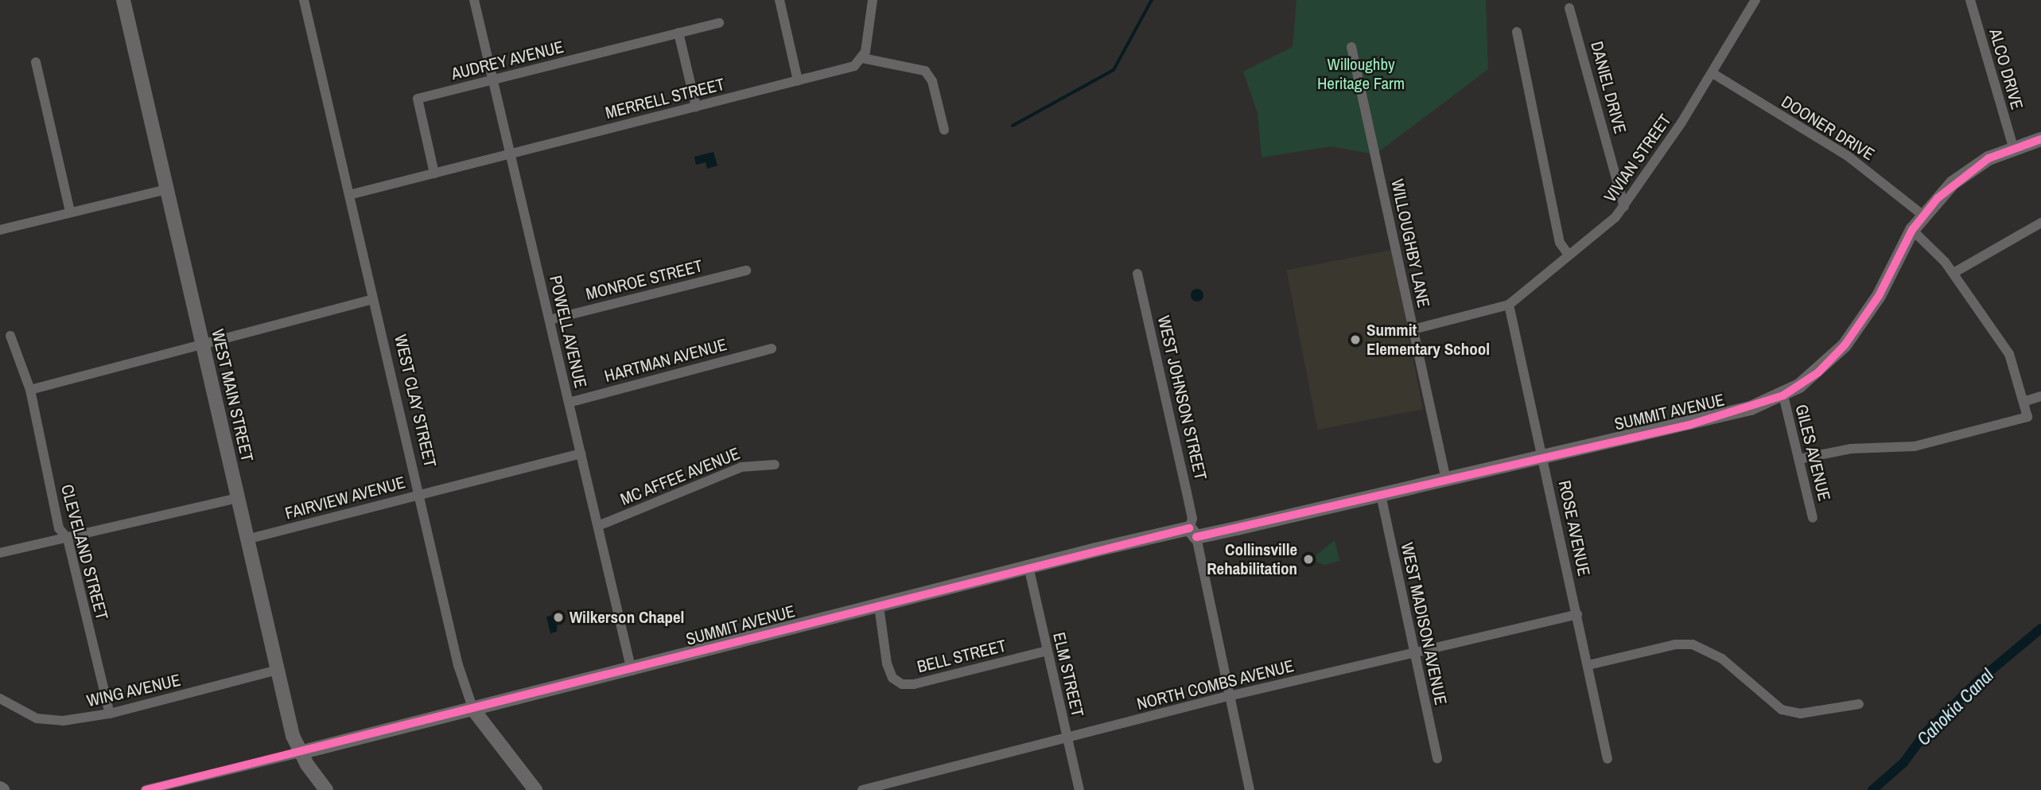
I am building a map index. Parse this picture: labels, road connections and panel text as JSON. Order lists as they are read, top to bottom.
{
  "streets": {
    "street": [
      "AUDREY AVENUE",
      "ALCO DRIVE",
      "DANIEL DRIVE",
      "MERRELL STREET",
      "DOONER DRIVE",
      "VIVIAN STREET",
      "WILLOUGHBY LANE",
      "MONROE STREET",
      "POWELL AVENUE",
      "HARTMAN AVENUE",
      "WEST MAIN STREET",
      "WEST JOHNSON STREET",
      "WEST CLAY STREET",
      "SUMMIT AVENUE",
      "GILES AVENUE",
      "MC AFFEE AVENUE",
      "FAIRVIEW AVENUE",
      "ROSE AVENUE",
      "CLEVELAND STREET",
      "WEST MADISON AVENUE",
      "BELL STREET",
      "ELM STREET",
      "NORTH COMBS AVENUE",
      "WING AVENUE"
    ]
  },
  "crossings": [
    ["AUDREY AVENUE", "MERRELL STREET"],
    ["AUDREY AVENUE", "POWELL AVENUE"],
    ["ALCO DRIVE", "SUMMIT AVENUE"],
    ["DANIEL DRIVE", "VIVIAN STREET"],
    ["MERRELL STREET", "POWELL AVENUE"],
    ["MERRELL STREET", "WEST CLAY STREET"],
    ["DOONER DRIVE", "VIVIAN STREET"],
    ["DOONER DRIVE", "SUMMIT AVENUE"],
    ["VIVIAN STREET", "WILLOUGHBY LANE"],
    ["VIVIAN STREET", "ROSE AVENUE"],
    ["WILLOUGHBY LANE", "SUMMIT AVENUE"],
    ["MONROE STREET", "POWELL AVENUE"],
    ["POWELL AVENUE", "HARTMAN AVENUE"],
    ["POWELL AVENUE", "SUMMIT AVENUE"],
    ["POWELL AVENUE", "MC AFFEE AVENUE"],
    ["POWELL AVENUE", "FAIRVIEW AVENUE"],
    ["WEST MAIN STREET", "SUMMIT AVENUE"],
    ["WEST MAIN STREET", "FAIRVIEW AVENUE"],
    ["WEST MAIN STREET", "WING AVENUE"],
    ["WEST JOHNSON STREET", "SUMMIT AVENUE"],
    ["WEST JOHNSON STREET", "NORTH COMBS AVENUE"],
    ["WEST CLAY STREET", "SUMMIT AVENUE"],
    ["WEST CLAY STREET", "FAIRVIEW AVENUE"],
    ["SUMMIT AVENUE", "GILES AVENUE"],
    ["SUMMIT AVENUE", "ROSE AVENUE"],
    ["SUMMIT AVENUE", "WEST MADISON AVENUE"],
    ["SUMMIT AVENUE", "BELL STREET"],
    ["SUMMIT AVENUE", "ELM STREET"],
    ["ROSE AVENUE", "NORTH COMBS AVENUE"],
    ["CLEVELAND STREET", "WING AVENUE"],
    ["WEST MADISON AVENUE", "NORTH COMBS AVENUE"],
    ["BELL STREET", "ELM STREET"],
    ["ELM STREET", "NORTH COMBS AVENUE"]
  ],
  "water": ["Cahokia Canal"],
  "parks": ["Willoughby Heritage Farm"],
  "places": ["Summit Elementary School", "Collinsville Rehabilitation", "Wilkerson Chapel"]
}
